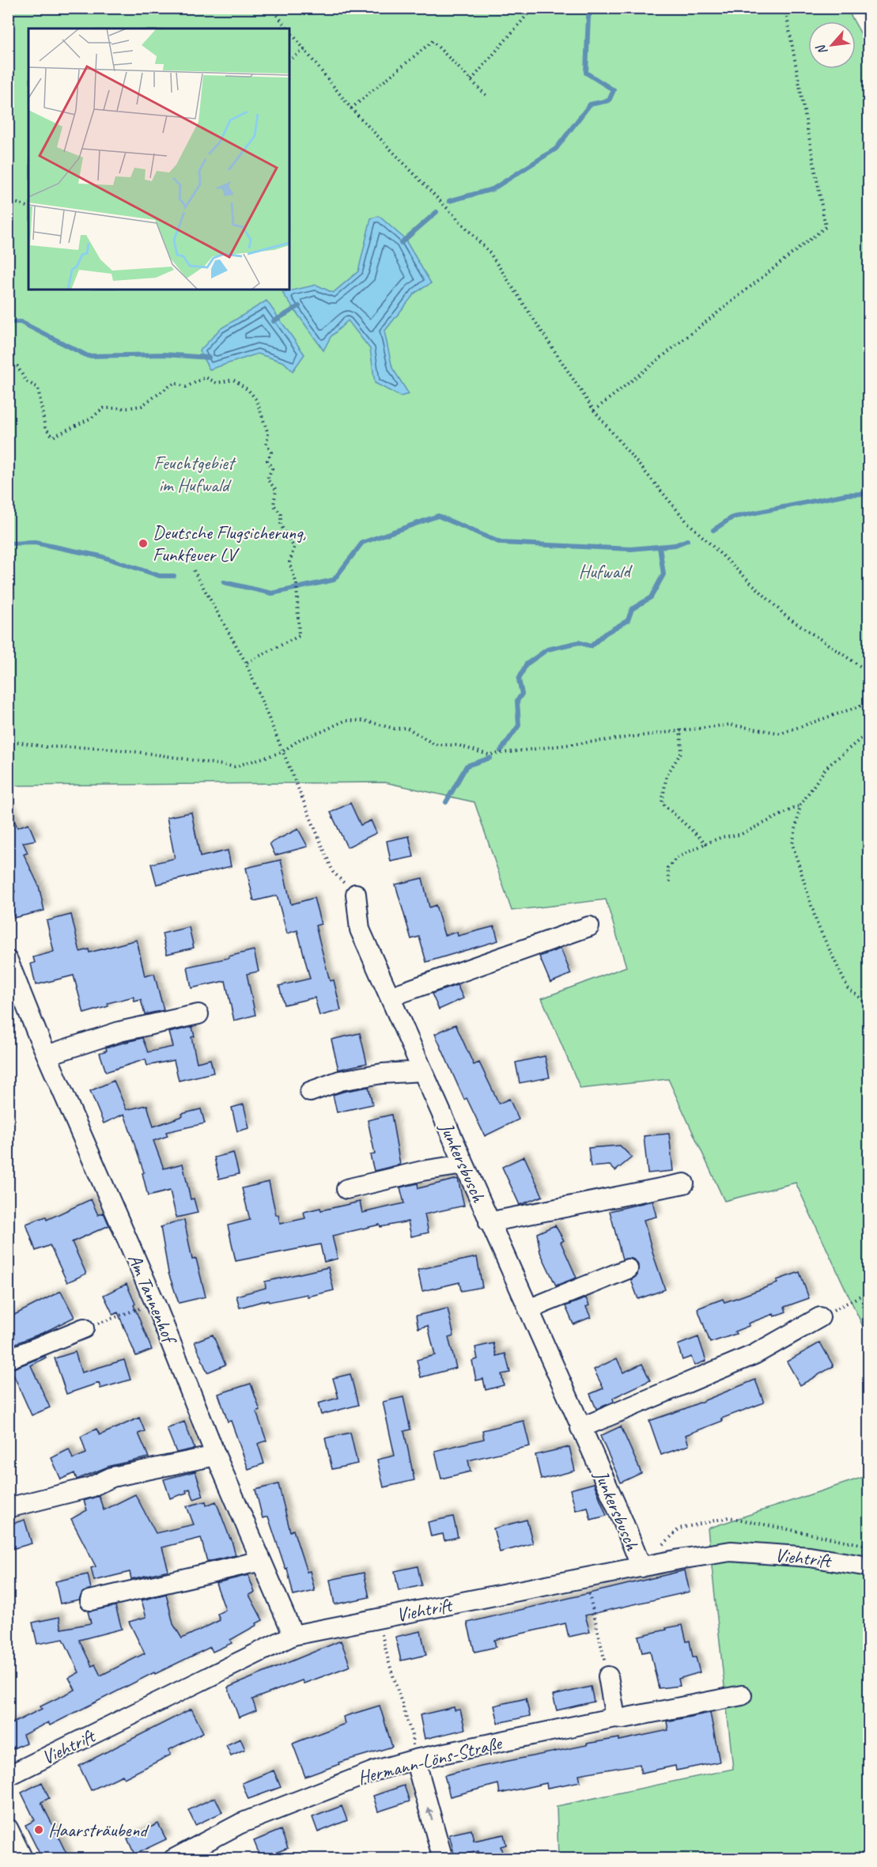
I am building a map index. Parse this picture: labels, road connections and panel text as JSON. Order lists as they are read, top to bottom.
{
  "streets": {
    "street": [
      "Junkersbusch",
      "Am Tannenhof",
      "Viehtrift",
      "Hermann-Löns-Straße"
    ]
  },
  "crossings": [
    ["Junkersbusch", "Viehtrift"],
    ["Am Tannenhof", "Viehtrift"]
  ],
  "parks": ["Feuchtgebiet im Hufwald", "Hufwald"],
  "places": ["Deutsche Flugsicherung, Funkfeuer LV", "Haarsträubend"],
  "north": "bottom left"
}
